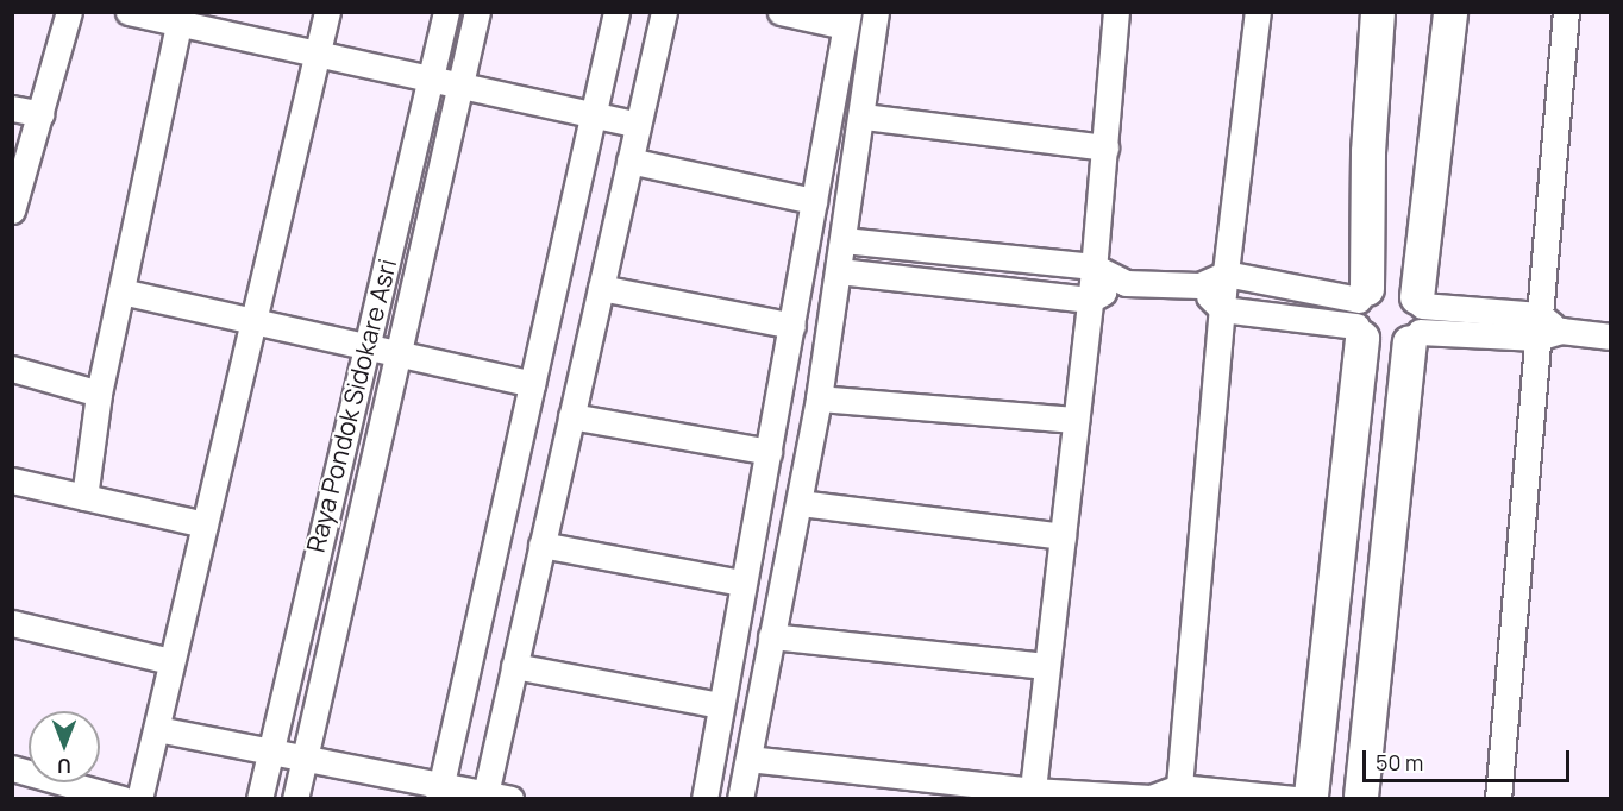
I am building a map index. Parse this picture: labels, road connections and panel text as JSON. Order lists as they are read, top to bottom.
{
  "streets": {
    "street": ["Raya Pondok Sidokare Asri"]
  },
  "scale_bar": "50 m",
  "north": "bottom"
}
